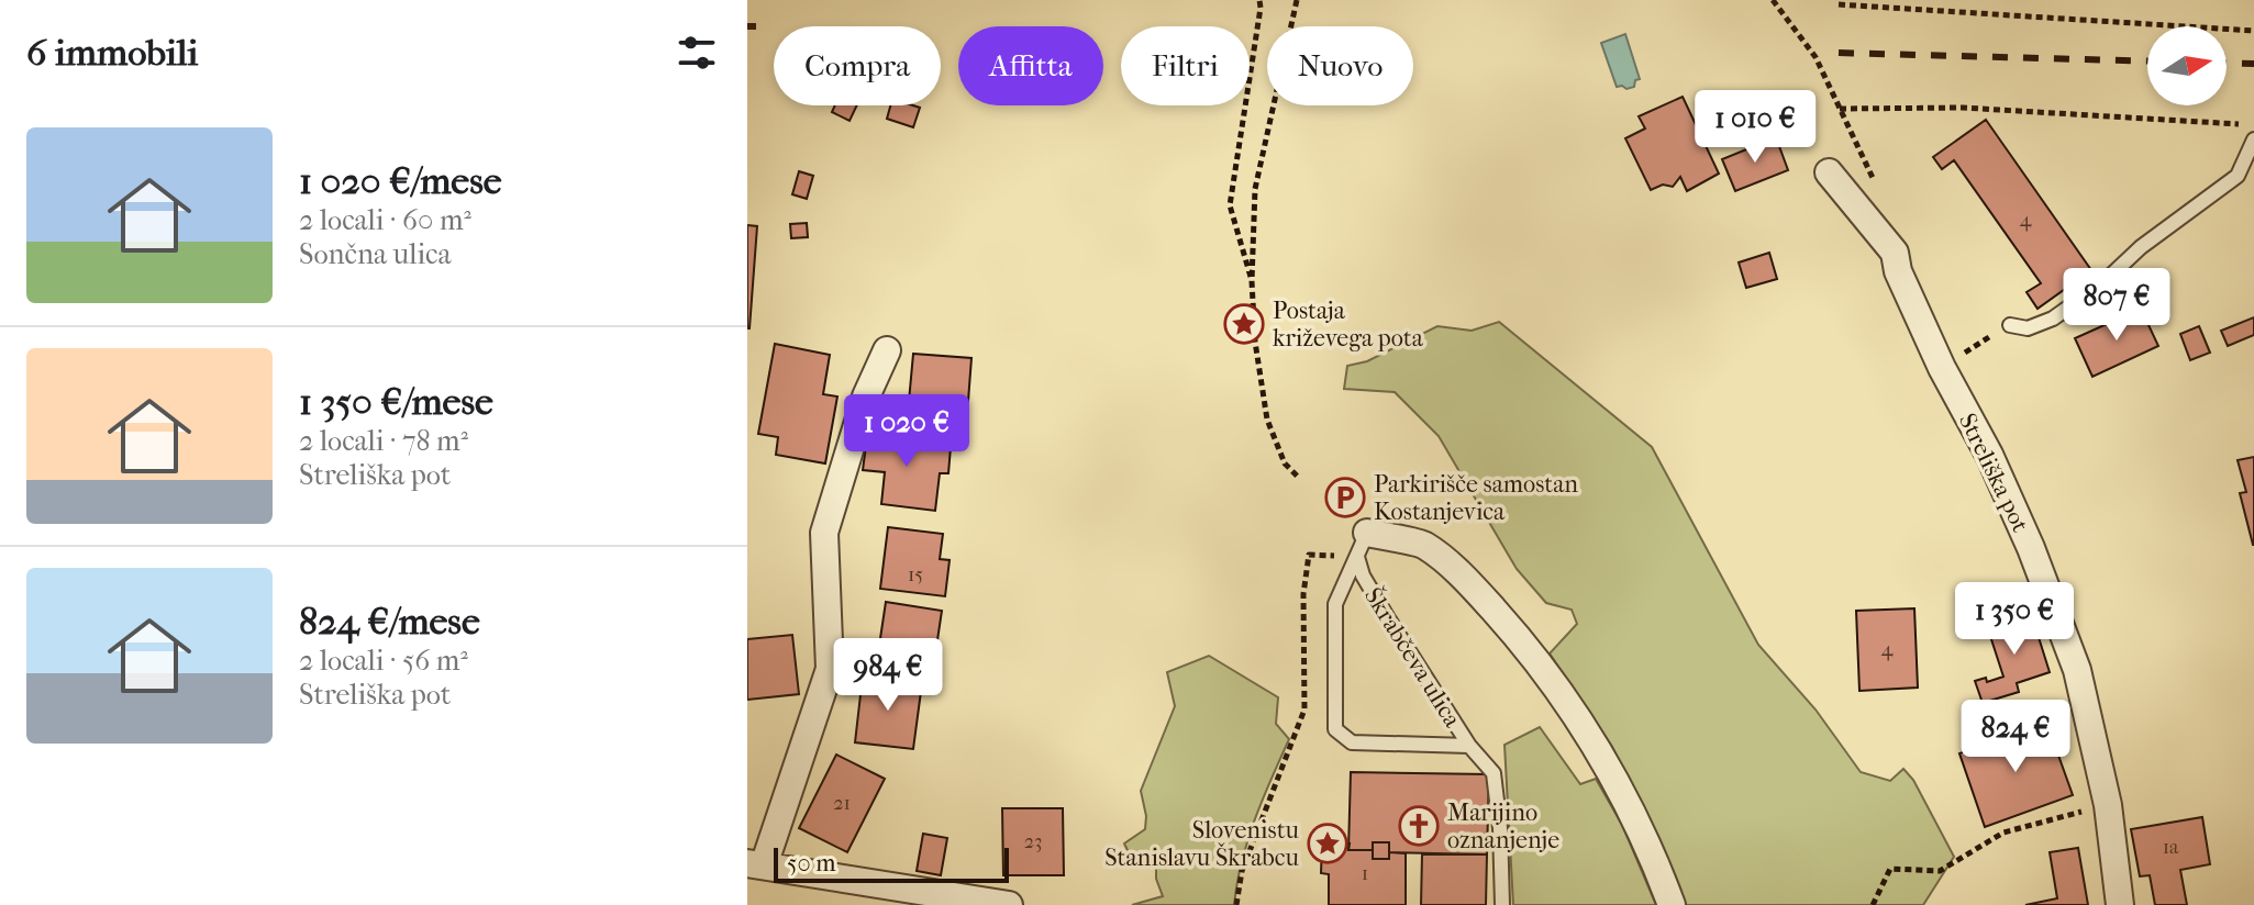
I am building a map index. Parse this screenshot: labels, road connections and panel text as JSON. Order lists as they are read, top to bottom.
{
  "streets": {
    "street": ["Streliška pot"],
    "lane": ["Škrabčeva ulica"]
  },
  "places": {
    "place": ["Postaja križevega pota", "Slovenistu Stanislavu Škrabcu"],
    "parking": ["Parkirišče samostan Kostanjevica"],
    "church": ["Marijino oznanjenje"]
  },
  "house_numbers": [
    "4",
    "15",
    "4",
    "21",
    "23",
    "1a",
    "1"
  ],
  "scale_bar": "50 m",
  "north": "right",
  "page": {
    "heading": "6 immobili",
    "chip": [
      "Compra",
      "Affitta",
      "Filtri",
      "Nuovo"
    ],
    "price": [
      "1 010 €",
      "807 €",
      "1 020 €",
      "1 350 €",
      "984 €",
      "824 €"
    ],
    "list": [
      {
        "name": "1 020 €/mese",
        "note": "2 locali · 60 m² · Sončna ulica"
      },
      {
        "name": "1 350 €/mese",
        "note": "2 locali · 78 m² · Streliška pot"
      },
      {
        "name": "824 €/mese",
        "note": "2 locali · 56 m² · Streliška pot"
      }
    ],
    "scale": "50 m"
  }
}
